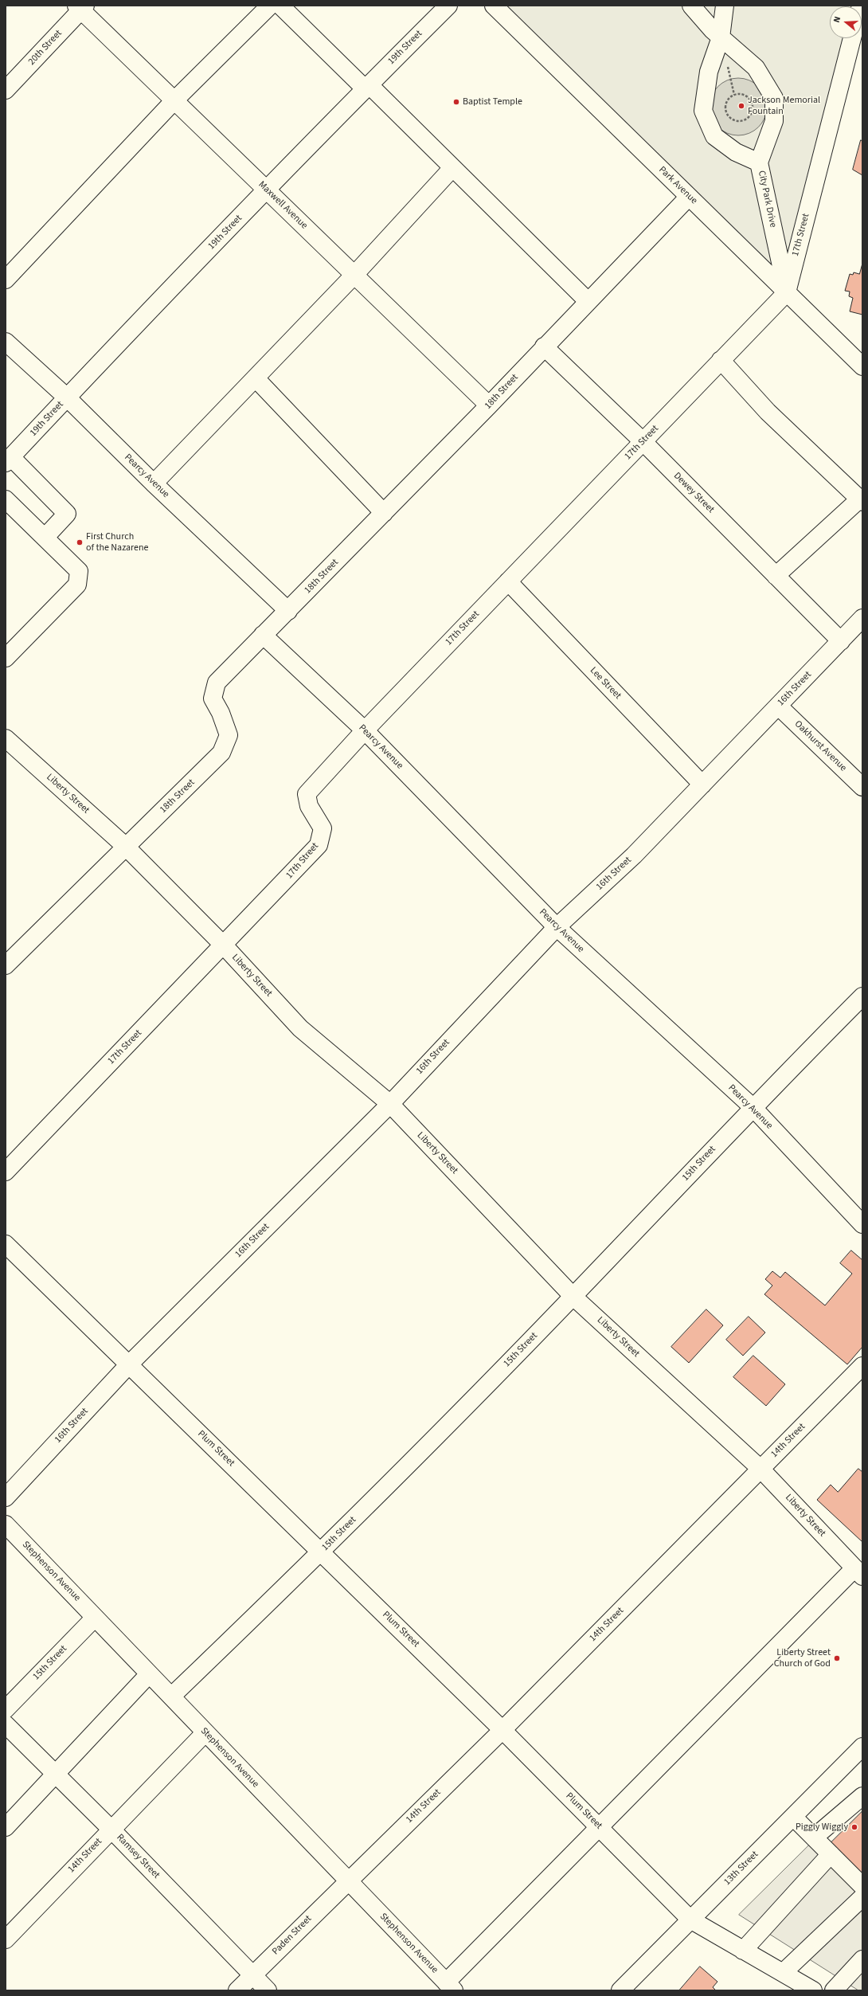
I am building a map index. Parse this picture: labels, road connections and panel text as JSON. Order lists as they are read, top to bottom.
{
  "streets": {
    "street": [
      "20th Street",
      "19th Street",
      "Park Avenue",
      "City Park Drive",
      "Maxwell Avenue",
      "17th Street",
      "18th Street",
      "Pearcy Avenue",
      "Dewey Street",
      "Lee Street",
      "16th Street",
      "Oakhurst Avenue",
      "Liberty Street",
      "15th Street",
      "14th Street",
      "Plum Street",
      "Stephenson Avenue",
      "Ramsey Street",
      "13th Street",
      "Paden Street"
    ]
  },
  "crossings": [
    ["20th Street", "Maxwell Avenue"],
    ["19th Street", "Maxwell Avenue"],
    ["19th Street", "Pearcy Avenue"],
    ["Park Avenue", "City Park Drive"],
    ["Park Avenue", "17th Street"],
    ["Park Avenue", "18th Street"],
    ["City Park Drive", "17th Street"],
    ["Maxwell Avenue", "18th Street"],
    ["17th Street", "Pearcy Avenue"],
    ["17th Street", "Dewey Street"],
    ["17th Street", "Lee Street"],
    ["17th Street", "Liberty Street"],
    ["18th Street", "Pearcy Avenue"],
    ["18th Street", "Dewey Street"],
    ["18th Street", "Liberty Street"],
    ["Pearcy Avenue", "16th Street"],
    ["Pearcy Avenue", "15th Street"],
    ["Dewey Street", "16th Street"],
    ["Lee Street", "16th Street"],
    ["16th Street", "Oakhurst Avenue"],
    ["16th Street", "Liberty Street"],
    ["16th Street", "Plum Street"],
    ["Liberty Street", "15th Street"],
    ["Liberty Street", "14th Street"],
    ["15th Street", "Plum Street"],
    ["15th Street", "Stephenson Avenue"],
    ["14th Street", "Plum Street"],
    ["14th Street", "Stephenson Avenue"],
    ["14th Street", "Ramsey Street"],
    ["14th Street", "Paden Street"],
    ["Plum Street", "13th Street"],
    ["Stephenson Avenue", "Paden Street"],
    ["Ramsey Street", "Paden Street"]
  ],
  "places": [
    "Baptist Temple",
    "Jackson Memorial Fountain",
    "First Church of the Nazarene",
    "Liberty Street Church of God",
    "Piggly Wiggly"
  ],
  "north": "left"
}
